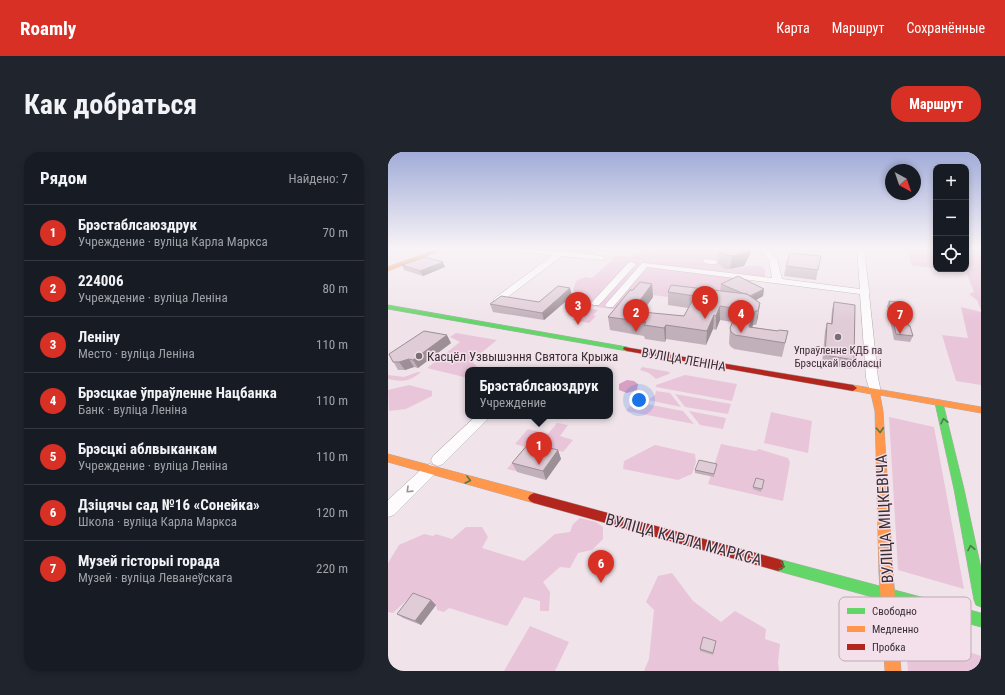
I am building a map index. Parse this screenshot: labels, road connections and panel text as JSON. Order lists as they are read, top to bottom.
{
  "streets": {
    "main road": ["ВУЛІЦА ЛЕНІНА", "ВУЛІЦА МІЦКЕВІЧА", "ВУЛІЦА КАРЛА МАРКСА"]
  },
  "crossings": [
    ["ВУЛІЦА ЛЕНІНА", "ВУЛІЦА МІЦКЕВІЧА"],
    ["ВУЛІЦА МІЦКЕВІЧА", "ВУЛІЦА КАРЛА МАРКСА"]
  ],
  "one_way": ["ВУЛІЦА КАРЛА МАРКСА"],
  "places": ["Упраўленне КДБ па Брэсцкай вобласці", "Касцёл Узвышэння Святога Крыжа"],
  "legend": ["Свободно", "Медленно", "Пробка"],
  "north": "bottom right",
  "page": {
    "header": "Roamly",
    "nav": ["Карта", "Маршрут", "Сохранённые"],
    "buttons": "Маршрут",
    "title": "Как добраться",
    "heading": ["Рядом", "Найдено: 7"],
    "map_buttons": ["+", "−"],
    "list": [
      {
        "mark": "1",
        "name": "Брэстаблсаюздрук",
        "note": "Учреждение · вуліца Карла Маркса",
        "value": "70 m"
      },
      {
        "mark": "2",
        "name": "224006",
        "note": "Учреждение · вуліца Леніна",
        "value": "80 m"
      },
      {
        "mark": "3",
        "name": "Леніну",
        "note": "Место · вуліца Леніна",
        "value": "110 m"
      },
      {
        "mark": "4",
        "name": "Брэсцкае ўпраўленне Нацбанка",
        "note": "Банк · вуліца Леніна",
        "value": "110 m"
      },
      {
        "mark": "5",
        "name": "Брэсцкі аблвыканкам",
        "note": "Учреждение · вуліца Леніна",
        "value": "110 m"
      },
      {
        "mark": "6",
        "name": "Дзіцячы сад №16 «Сонейка»",
        "note": "Школа · вуліца Карла Маркса",
        "value": "120 m"
      },
      {
        "mark": "7",
        "name": "Музей гісторыі горада",
        "note": "Музей · вуліца Леванеўскага",
        "value": "220 m"
      }
    ],
    "pins": [
      "5",
      "3",
      "2",
      "4",
      "7",
      "1",
      "6"
    ],
    "popup": ["Брэстаблсаюздрук", "Учреждение"]
  }
}
